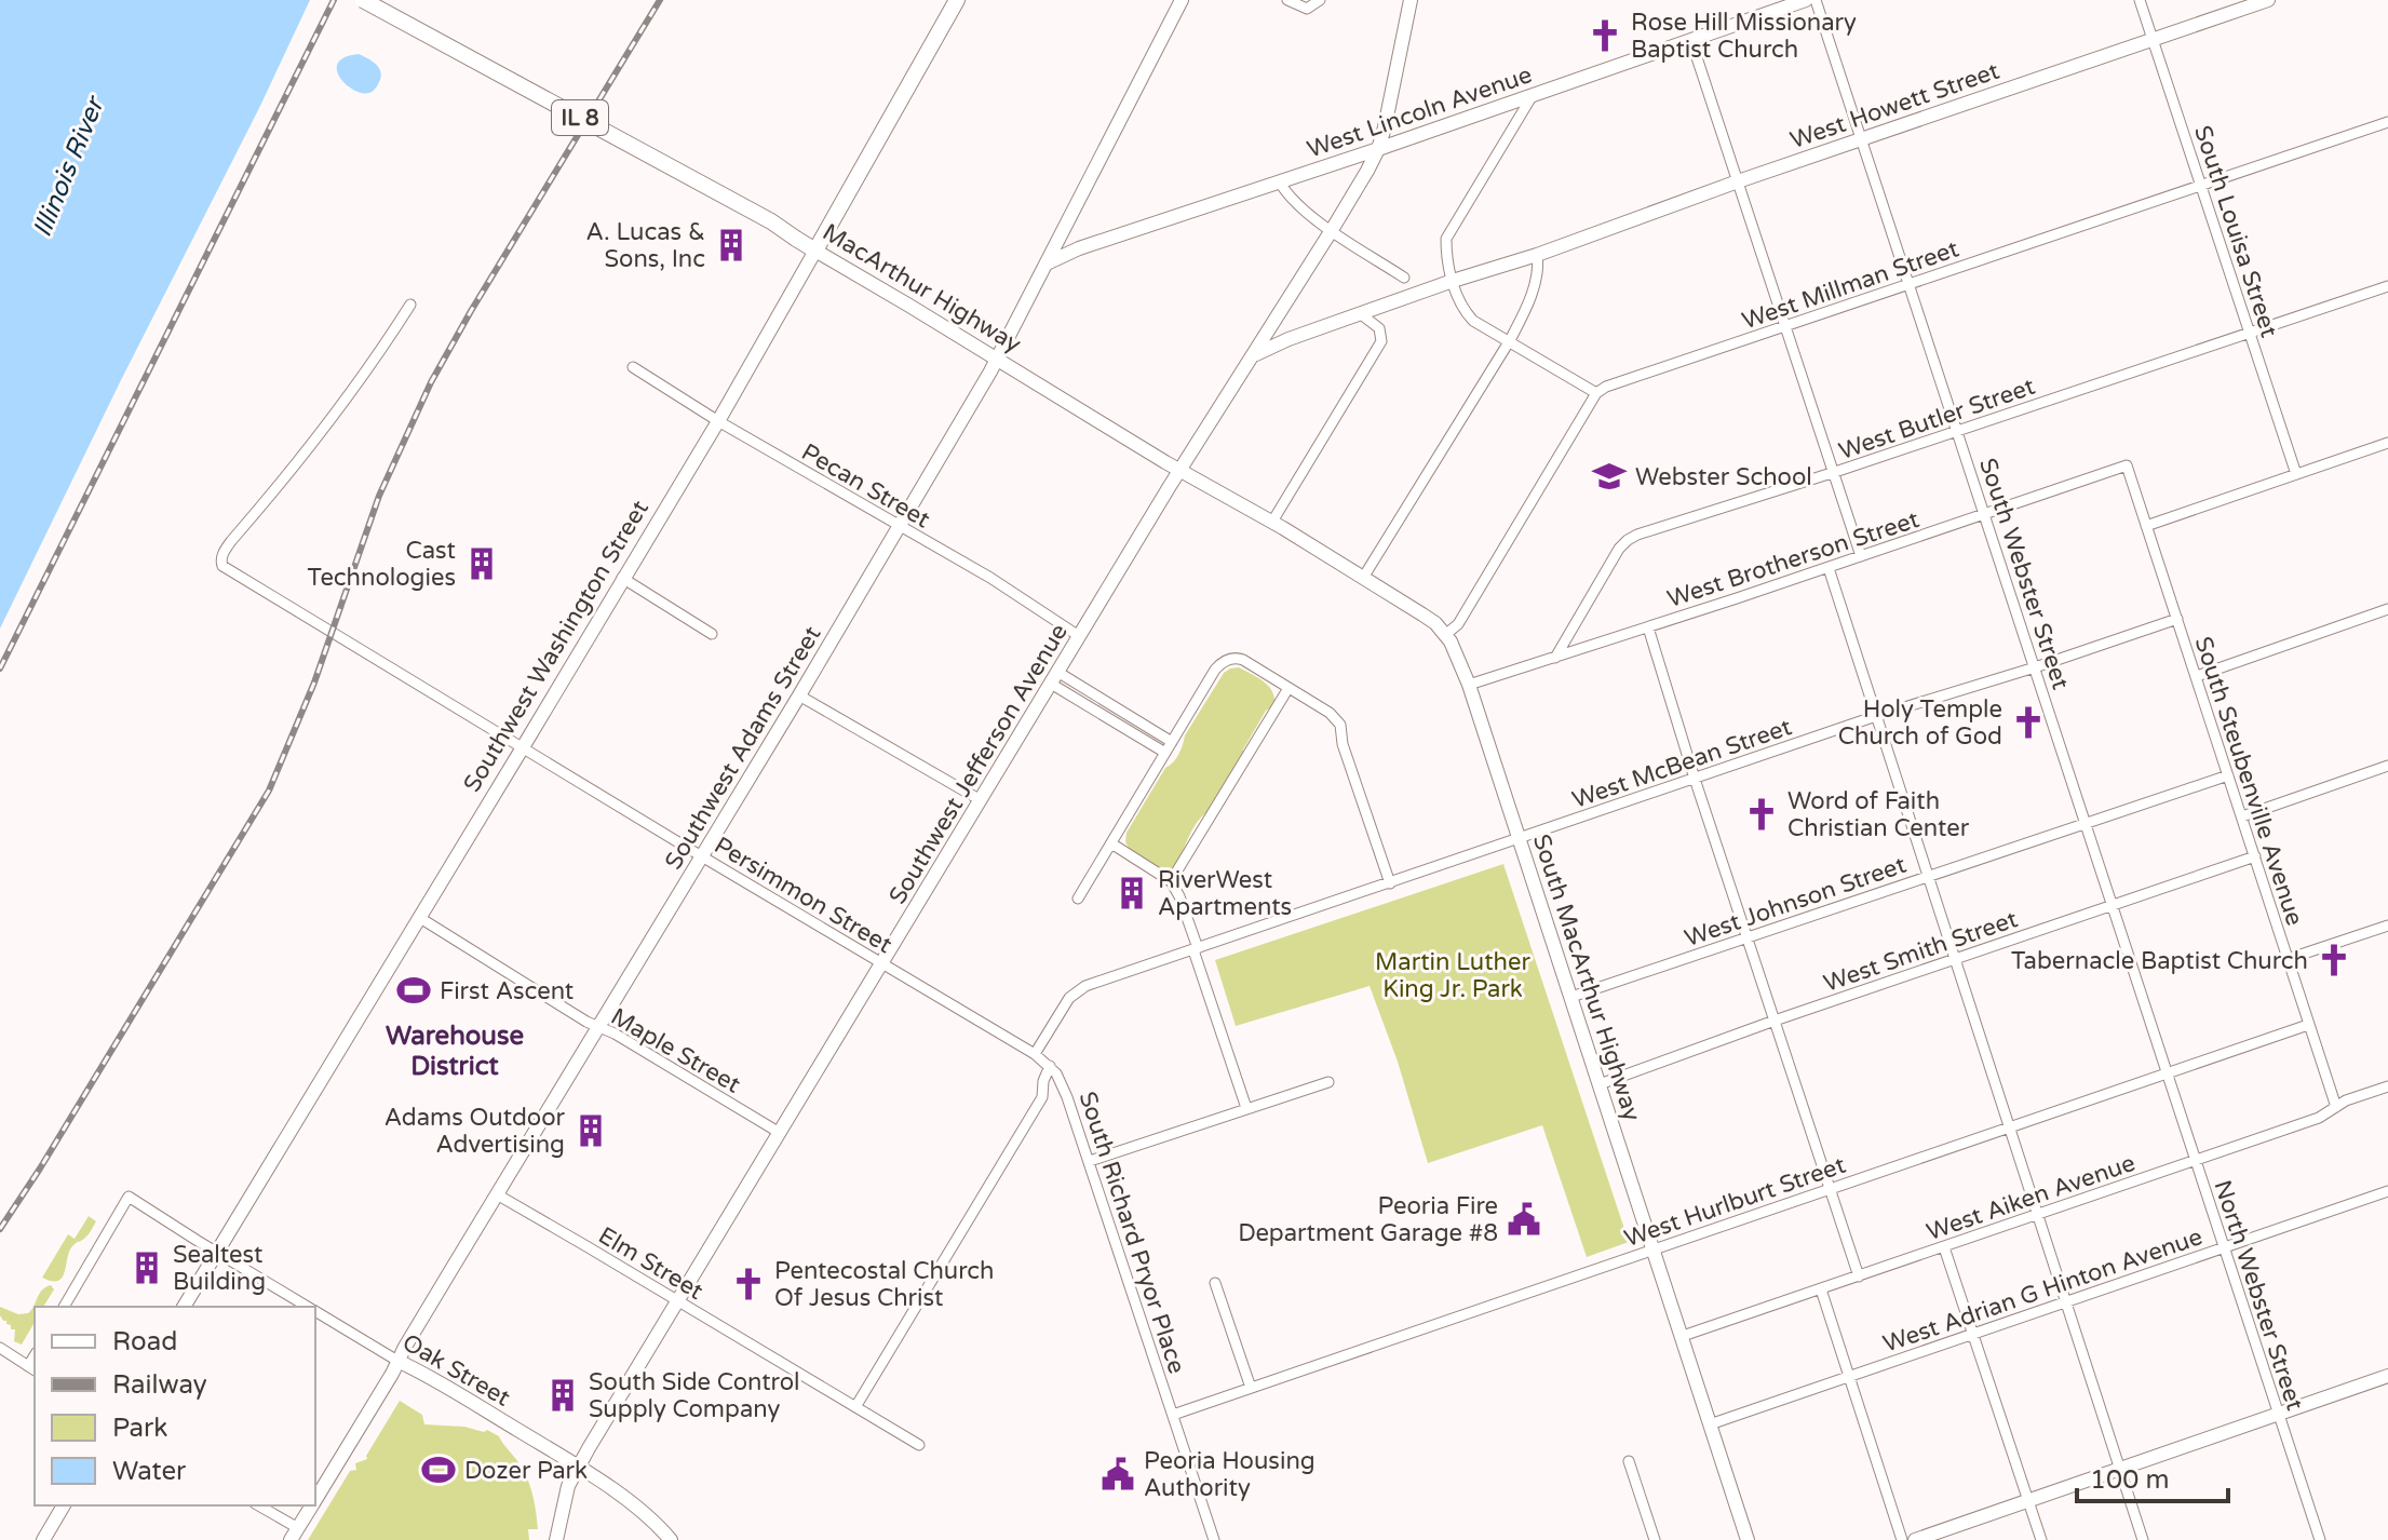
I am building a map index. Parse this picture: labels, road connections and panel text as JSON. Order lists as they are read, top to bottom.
{
  "streets": {
    "main road": [
      "West Howett Street",
      "West Lincoln Avenue",
      "IL 8",
      "MacArthur Highway",
      "Southwest Washington Street",
      "Southwest Adams Street",
      "Southwest Jefferson Avenue",
      "South MacArthur Highway",
      "Oak Street"
    ],
    "street": [
      "South Louisa Street",
      "West Millman Street",
      "West Butler Street",
      "Pecan Street",
      "West Brotherson Street",
      "South Webster Street",
      "West McBean Street",
      "South Steubenville Avenue",
      "Persimmon Street",
      "West Johnson Street",
      "West Smith Street",
      "Maple Street",
      "West Aiken Avenue",
      "West Hurlburt Street",
      "South Richard Pryor Place",
      "Elm Street",
      "West Adrian G Hinton Avenue",
      "North Webster Street"
    ]
  },
  "crossings": [
    ["West Howett Street", "South Louisa Street"],
    ["West Howett Street", "South Webster Street"],
    ["West Howett Street", "Southwest Jefferson Avenue"],
    ["West Lincoln Avenue", "Southwest Adams Street"],
    ["West Lincoln Avenue", "Southwest Jefferson Avenue"],
    ["South Louisa Street", "West Millman Street"],
    ["South Louisa Street", "West Butler Street"],
    ["West Millman Street", "South Webster Street"],
    ["MacArthur Highway", "Southwest Washington Street"],
    ["MacArthur Highway", "Southwest Adams Street"],
    ["MacArthur Highway", "Southwest Jefferson Avenue"],
    ["MacArthur Highway", "South MacArthur Highway"],
    ["West Butler Street", "West Brotherson Street"],
    ["West Butler Street", "South Webster Street"],
    ["Pecan Street", "Southwest Washington Street"],
    ["Pecan Street", "Southwest Adams Street"],
    ["Pecan Street", "Southwest Jefferson Avenue"],
    ["West Brotherson Street", "South Webster Street"],
    ["West Brotherson Street", "South Steubenville Avenue"],
    ["West Brotherson Street", "South MacArthur Highway"],
    ["South Webster Street", "West McBean Street"],
    ["South Webster Street", "West Johnson Street"],
    ["South Webster Street", "West Smith Street"],
    ["South Webster Street", "West Aiken Avenue"],
    ["South Webster Street", "West Hurlburt Street"],
    ["South Webster Street", "North Webster Street"],
    ["Southwest Washington Street", "Persimmon Street"],
    ["Southwest Washington Street", "Maple Street"],
    ["Southwest Washington Street", "Oak Street"],
    ["Southwest Adams Street", "Persimmon Street"],
    ["Southwest Adams Street", "Maple Street"],
    ["Southwest Adams Street", "Elm Street"],
    ["Southwest Adams Street", "Oak Street"],
    ["West McBean Street", "South Steubenville Avenue"],
    ["West McBean Street", "Persimmon Street"],
    ["West McBean Street", "South MacArthur Highway"],
    ["Southwest Jefferson Avenue", "Persimmon Street"],
    ["Southwest Jefferson Avenue", "Maple Street"],
    ["Southwest Jefferson Avenue", "Elm Street"],
    ["Southwest Jefferson Avenue", "Oak Street"],
    ["South Steubenville Avenue", "West Johnson Street"],
    ["South Steubenville Avenue", "West Smith Street"],
    ["South Steubenville Avenue", "West Aiken Avenue"],
    ["South Steubenville Avenue", "West Hurlburt Street"],
    ["Persimmon Street", "South Richard Pryor Place"],
    ["West Johnson Street", "South MacArthur Highway"],
    ["West Smith Street", "South MacArthur Highway"],
    ["South MacArthur Highway", "West Aiken Avenue"],
    ["South MacArthur Highway", "West Hurlburt Street"],
    ["South MacArthur Highway", "West Adrian G Hinton Avenue"],
    ["West Aiken Avenue", "North Webster Street"],
    ["West Hurlburt Street", "South Richard Pryor Place"],
    ["West Adrian G Hinton Avenue", "North Webster Street"]
  ],
  "districts": ["Warehouse District"],
  "water": ["Illinois River"],
  "parks": ["Martin Luther King Jr. Park"],
  "places": {
    "church": [
      "Rose Hill Missionary Baptist Church",
      "Holy Temple Church of God",
      "Word of Faith Christian Center",
      "Tabernacle Baptist Church",
      "Pentecostal Church Of Jesus Christ"
    ],
    "building": [
      "A. Lucas & Sons, Inc",
      "Cast Technologies",
      "RiverWest Apartments",
      "Adams Outdoor Advertising",
      "Sealtest Building",
      "South Side Control Supply Company"
    ],
    "school or university": ["Webster School"],
    "sports": ["First Ascent", "Dozer Park"],
    "public building": ["Peoria Fire Department Garage #8", "Peoria Housing Authority"]
  },
  "legend": [
    "Road",
    "Railway",
    "Park",
    "Water"
  ],
  "scale_bar": "100 m"
}
